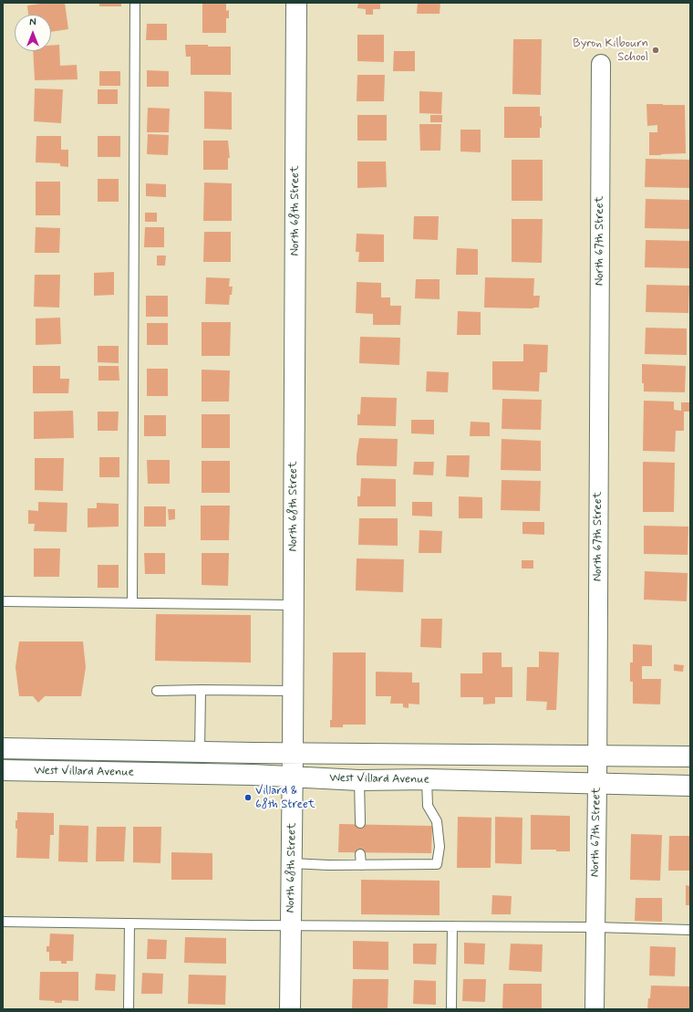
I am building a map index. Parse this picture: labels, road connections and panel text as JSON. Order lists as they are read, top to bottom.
{
  "streets": {
    "street": ["North 68th Street", "North 67th Street", "West Villard Avenue"]
  },
  "crossings": [
    ["North 68th Street", "West Villard Avenue"],
    ["North 67th Street", "West Villard Avenue"]
  ],
  "places": ["Byron Kilbourn School", "Villard & 68th Street"],
  "north": "top"
}
